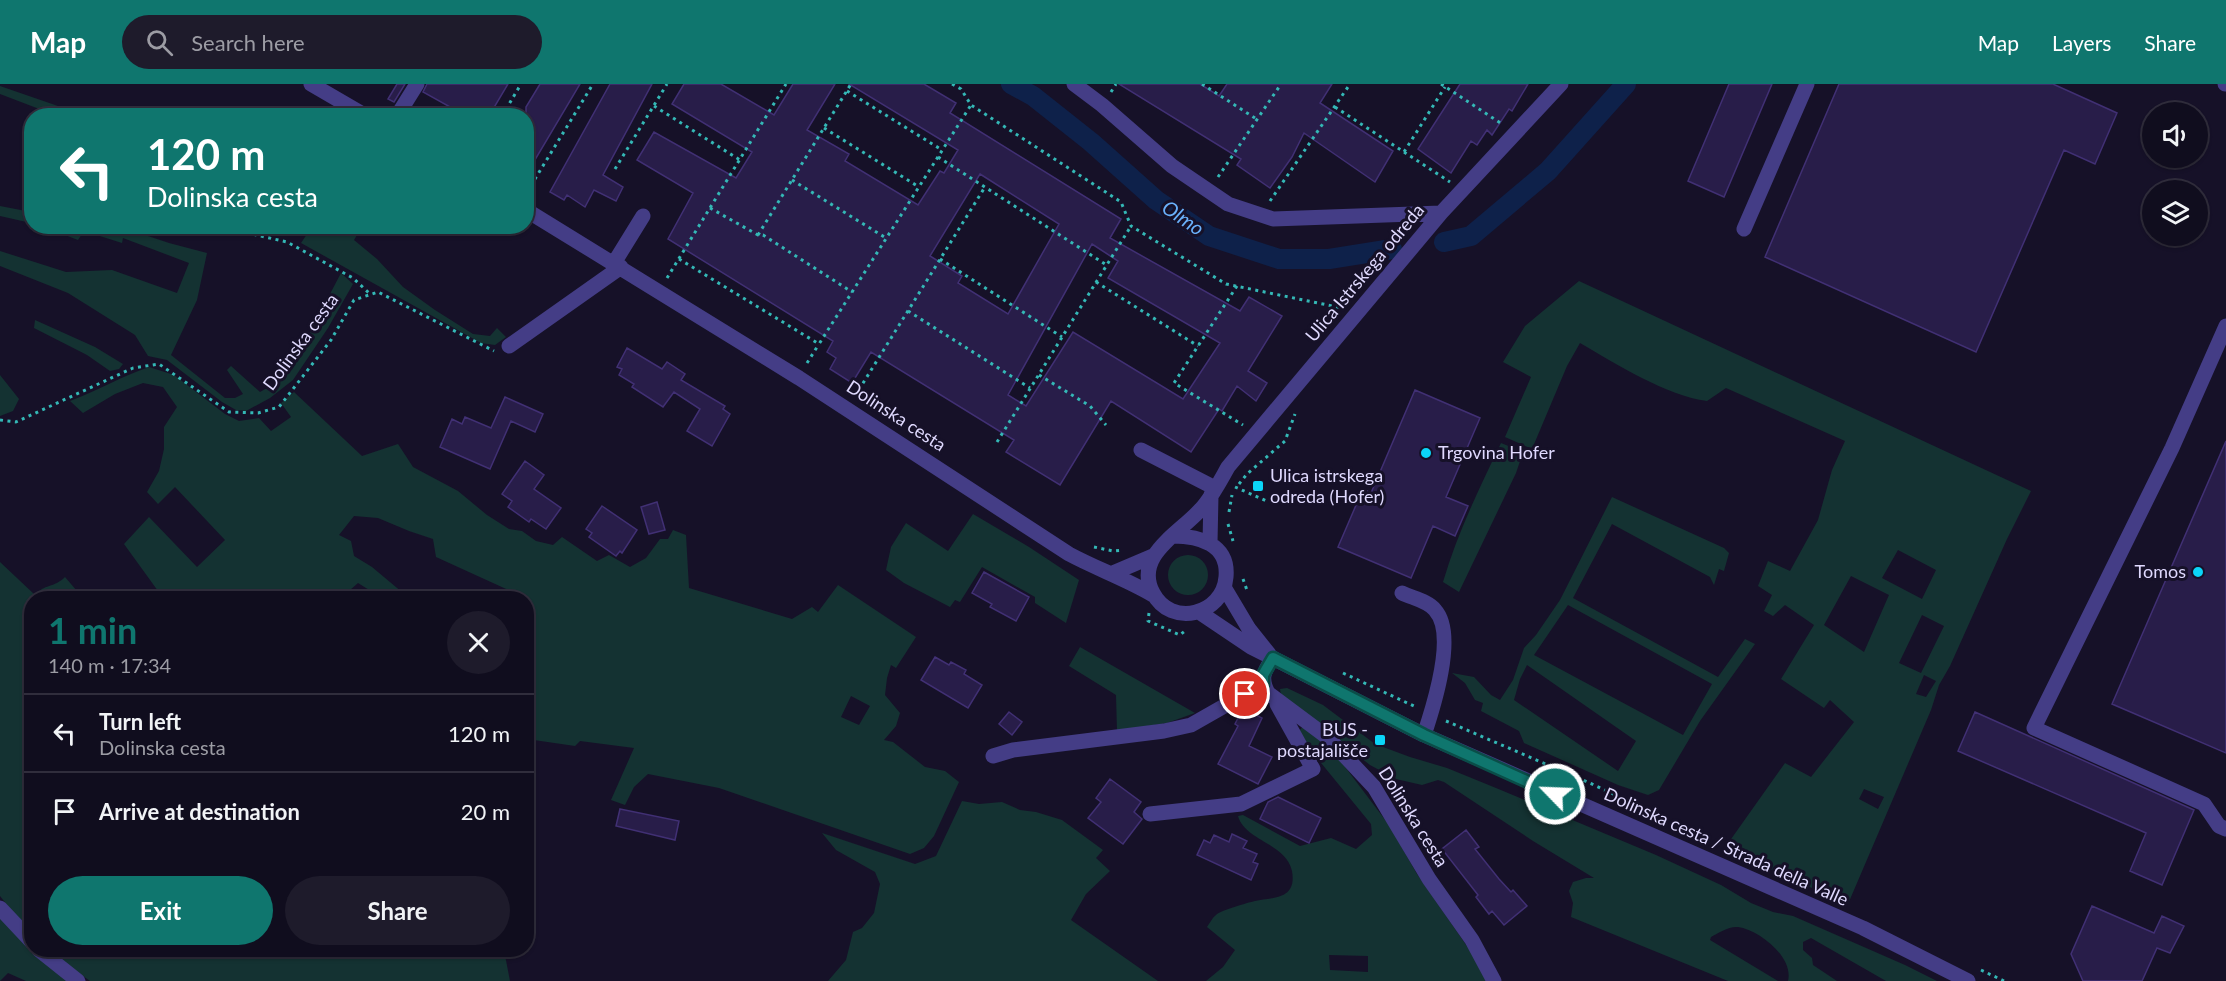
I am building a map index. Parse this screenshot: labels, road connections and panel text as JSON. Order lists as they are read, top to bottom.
{
  "streets": {
    "street": ["Ulica Istrskega odreda", "Dolinska cesta", "Dolinska cesta / Strada della Valle"]
  },
  "water": ["Olmo"],
  "places": {
    "other": ["Trgovina Hofer", "Tomos"],
    "transit": ["Ulica istrskega odreda (Hofer)", "BUS - postajališče"]
  },
  "page": {
    "header": "Map",
    "search": "Search here",
    "nav": ["Map", "Layers", "Share"],
    "turn": ["120 m", "Dolinska cesta"],
    "heading": ["1 min", "140 m · 17:34"],
    "list": [
      {
        "name": "Turn left",
        "note": "Dolinska cesta",
        "value": "120 m"
      },
      {
        "name": "Arrive at destination",
        "value": "20 m"
      }
    ],
    "buttons": ["Exit", "Share"]
  }
}
